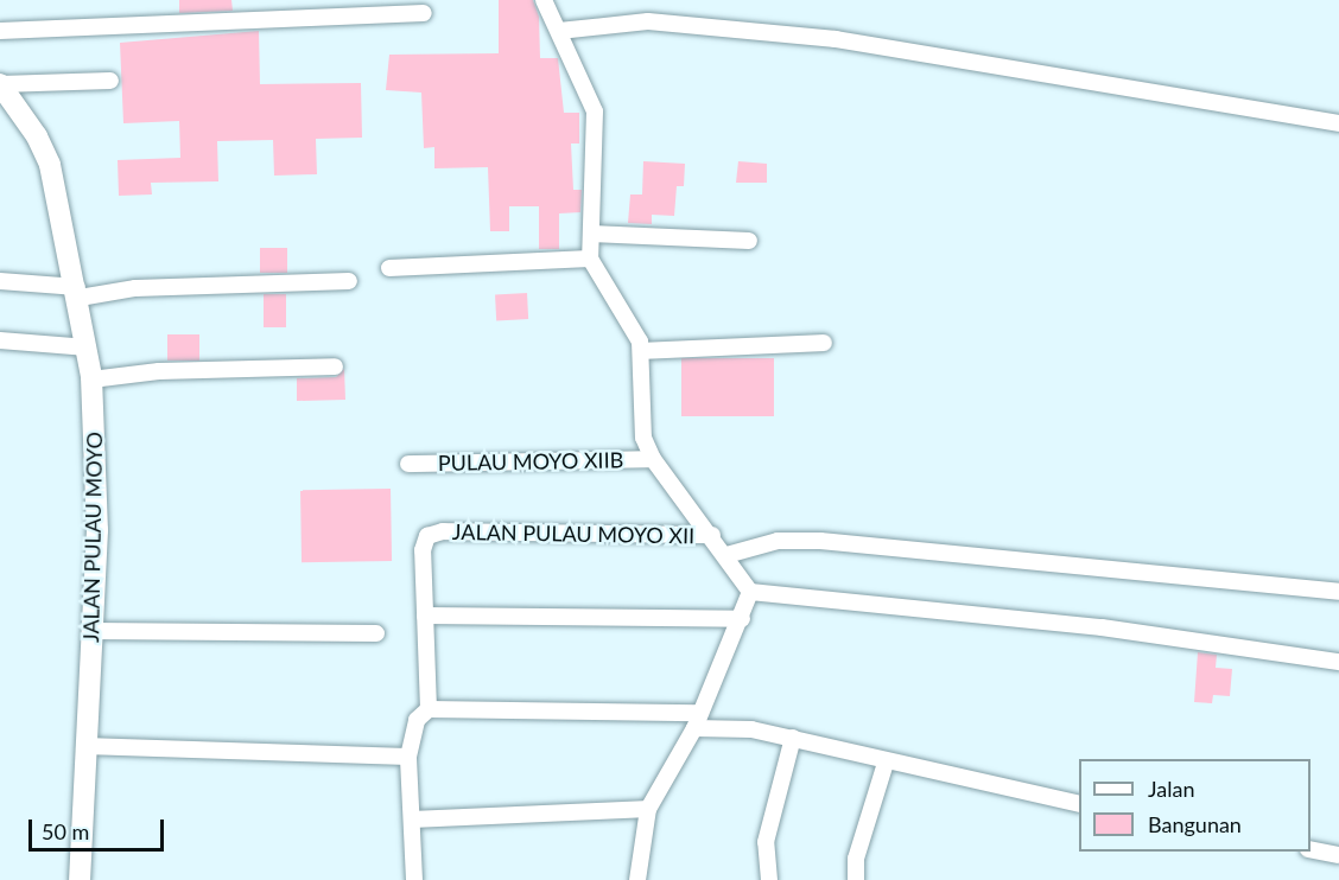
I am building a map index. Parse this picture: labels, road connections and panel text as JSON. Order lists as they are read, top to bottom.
{
  "streets": {
    "street": ["PULAU MOYO XIIB", "JALAN PULAU MOYO XII", "JALAN PULAU MOYO"]
  },
  "legend": ["Jalan", "Bangunan"],
  "scale_bar": "50 m"
}
